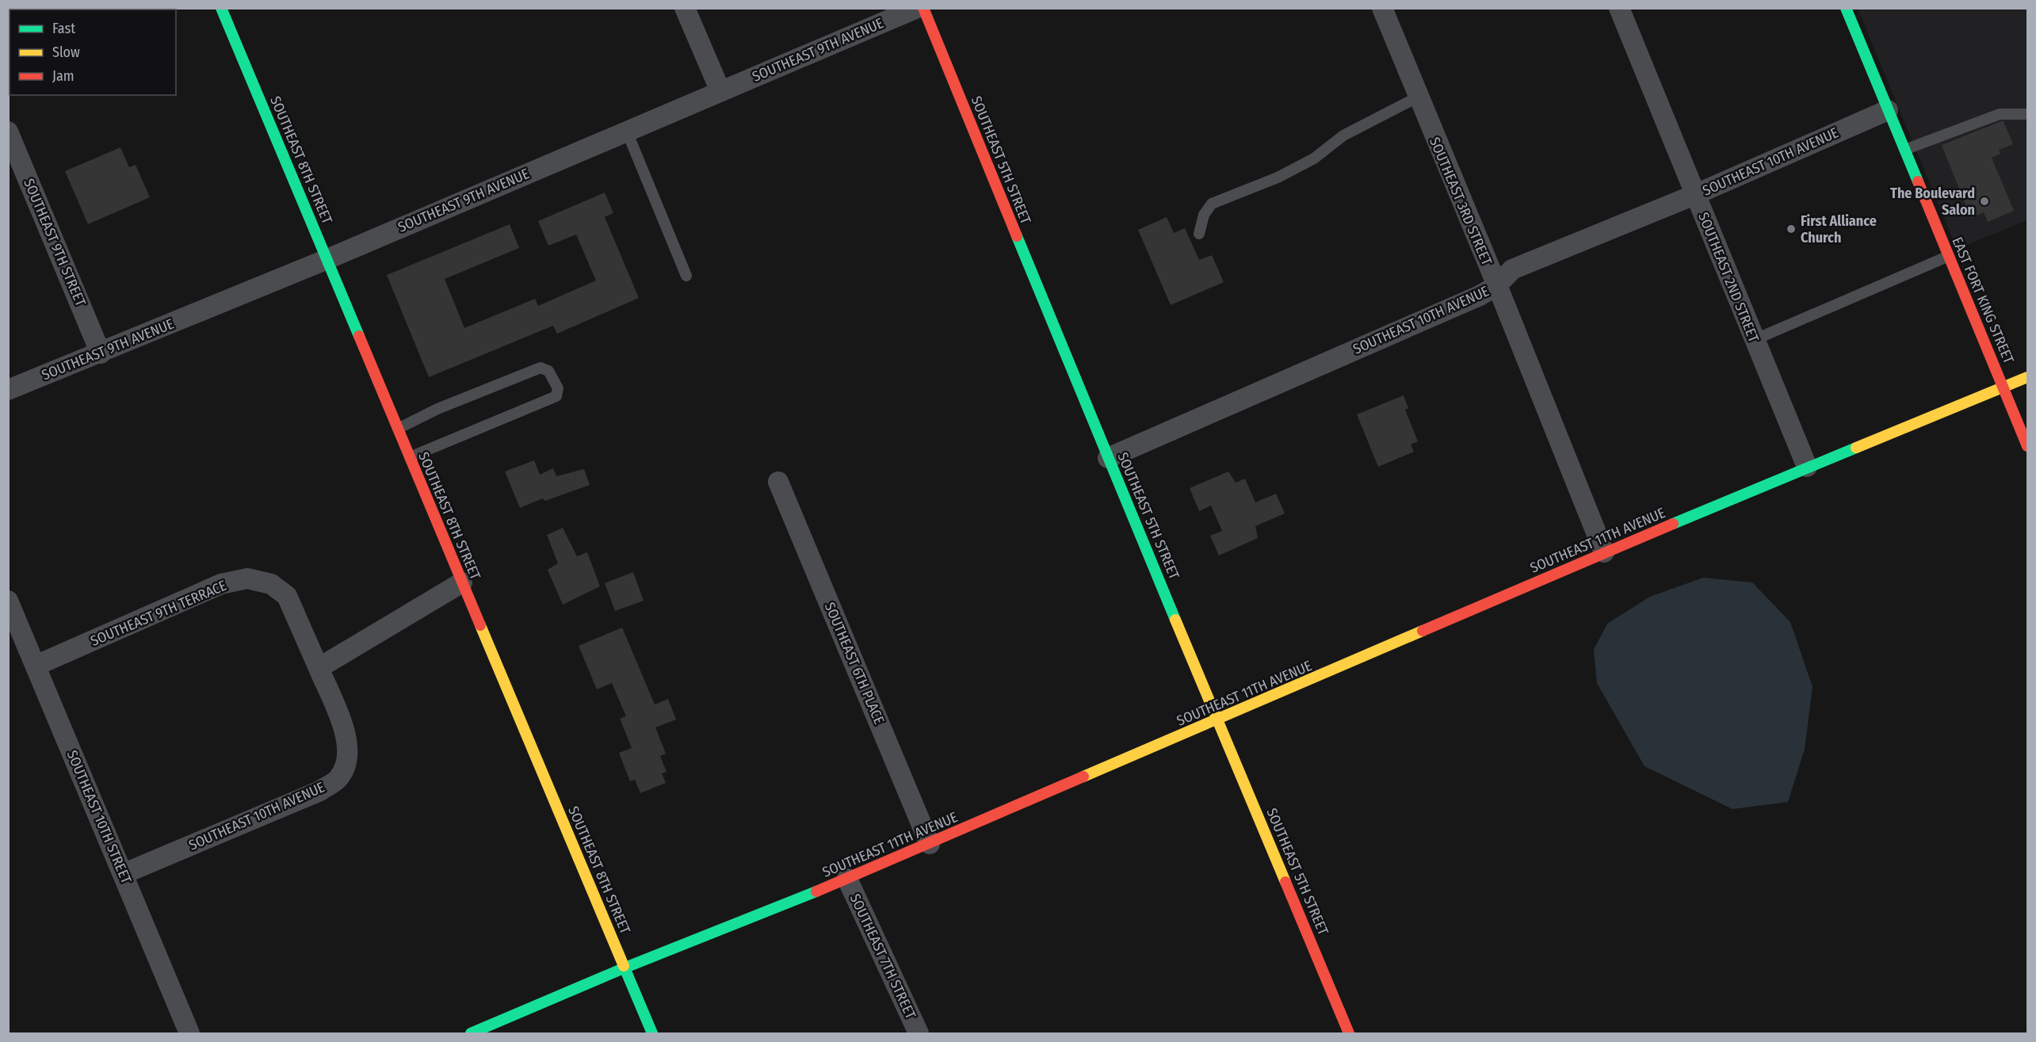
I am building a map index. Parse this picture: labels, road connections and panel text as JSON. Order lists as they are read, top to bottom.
{
  "streets": {
    "street": [
      "SOUTHEAST 9TH AVENUE",
      "SOUTHEAST 8TH STREET",
      "SOUTHEAST 5TH STREET",
      "SOUTHEAST 10TH AVENUE",
      "SOUTHEAST 3RD STREET",
      "SOUTHEAST 9TH STREET",
      "SOUTHEAST 2ND STREET",
      "EAST FORT KING STREET",
      "SOUTHEAST 11TH AVENUE",
      "SOUTHEAST 9TH TERRACE",
      "SOUTHEAST 6TH PLACE",
      "SOUTHEAST 10TH STREET",
      "SOUTHEAST 7TH STREET"
    ]
  },
  "crossings": [
    ["SOUTHEAST 9TH AVENUE", "SOUTHEAST 8TH STREET"],
    ["SOUTHEAST 9TH AVENUE", "SOUTHEAST 9TH STREET"],
    ["SOUTHEAST 8TH STREET", "SOUTHEAST 11TH AVENUE"],
    ["SOUTHEAST 5TH STREET", "SOUTHEAST 10TH AVENUE"],
    ["SOUTHEAST 5TH STREET", "SOUTHEAST 11TH AVENUE"],
    ["SOUTHEAST 10TH AVENUE", "SOUTHEAST 3RD STREET"],
    ["SOUTHEAST 10TH AVENUE", "SOUTHEAST 2ND STREET"],
    ["SOUTHEAST 10TH AVENUE", "EAST FORT KING STREET"],
    ["SOUTHEAST 10TH AVENUE", "SOUTHEAST 9TH TERRACE"],
    ["SOUTHEAST 10TH AVENUE", "SOUTHEAST 10TH STREET"],
    ["SOUTHEAST 3RD STREET", "SOUTHEAST 11TH AVENUE"],
    ["SOUTHEAST 2ND STREET", "SOUTHEAST 11TH AVENUE"],
    ["EAST FORT KING STREET", "SOUTHEAST 11TH AVENUE"],
    ["SOUTHEAST 11TH AVENUE", "SOUTHEAST 6TH PLACE"],
    ["SOUTHEAST 11TH AVENUE", "SOUTHEAST 7TH STREET"],
    ["SOUTHEAST 9TH TERRACE", "SOUTHEAST 10TH STREET"]
  ],
  "places": ["The Boulevard Salon", "First Alliance Church"],
  "legend": ["Fast", "Slow", "Jam"]
}
